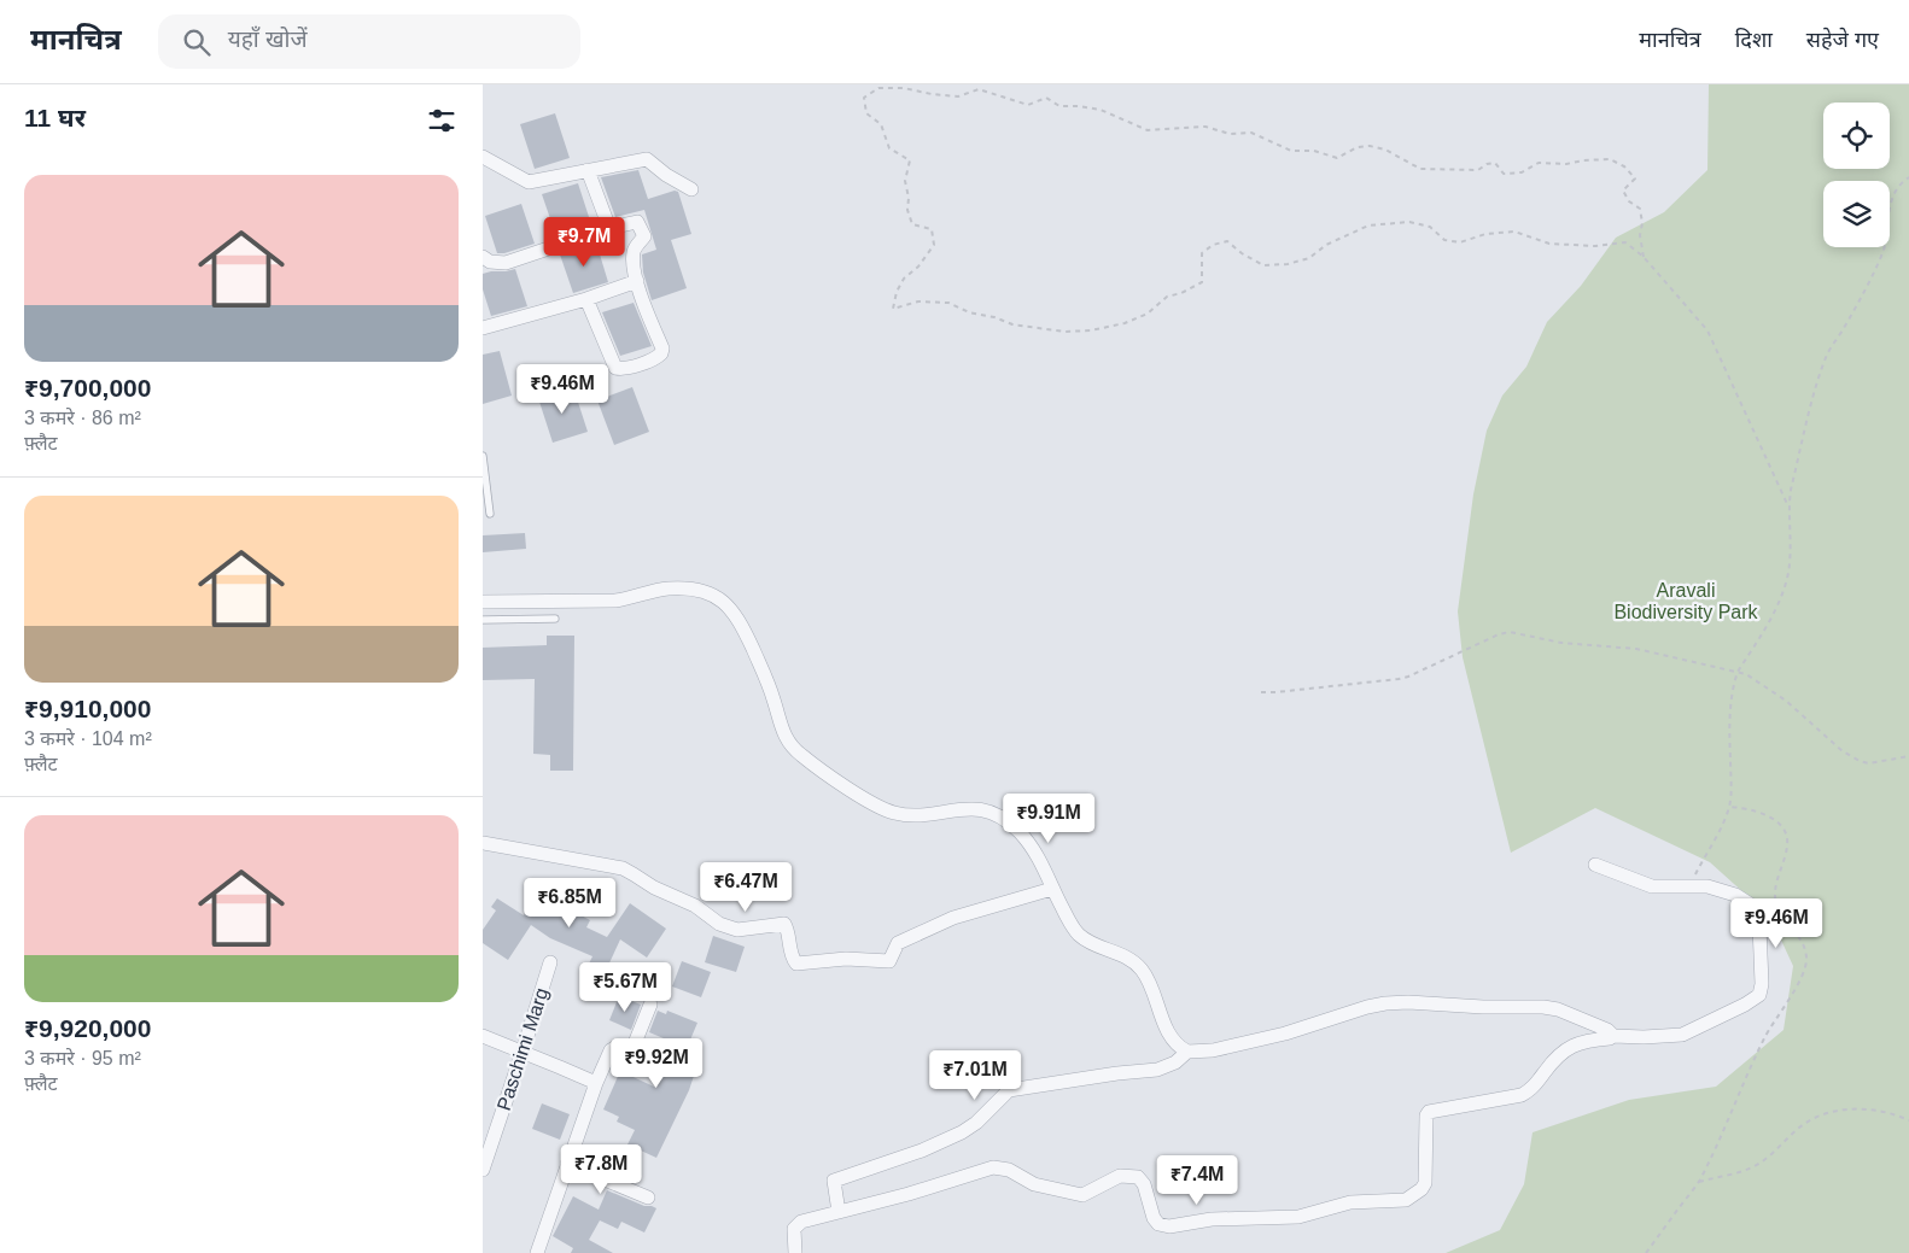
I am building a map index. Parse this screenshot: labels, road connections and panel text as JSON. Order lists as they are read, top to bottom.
{
  "streets": {
    "street": ["Paschimi Marg"]
  },
  "parks": ["Aravali Biodiversity Park"],
  "page": {
    "header": "मानचित्र",
    "search": "यहाँ खोजें",
    "nav": ["मानचित्र", "दिशा", "सहेजे गए"],
    "heading": "11 घर",
    "list": [
      {
        "name": "₹9,700,000",
        "note": "3 कमरे · 86 m² · फ़्लैट"
      },
      {
        "name": "₹9,910,000",
        "note": "3 कमरे · 104 m² · फ़्लैट"
      },
      {
        "name": "₹9,920,000",
        "note": "3 कमरे · 95 m² · फ़्लैट"
      }
    ],
    "price": [
      "₹9.7M",
      "₹9.46M",
      "₹9.91M",
      "₹6.47M",
      "₹6.85M",
      "₹9.46M",
      "₹5.67M",
      "₹9.92M",
      "₹7.01M",
      "₹7.8M",
      "₹7.4M"
    ]
  }
}
